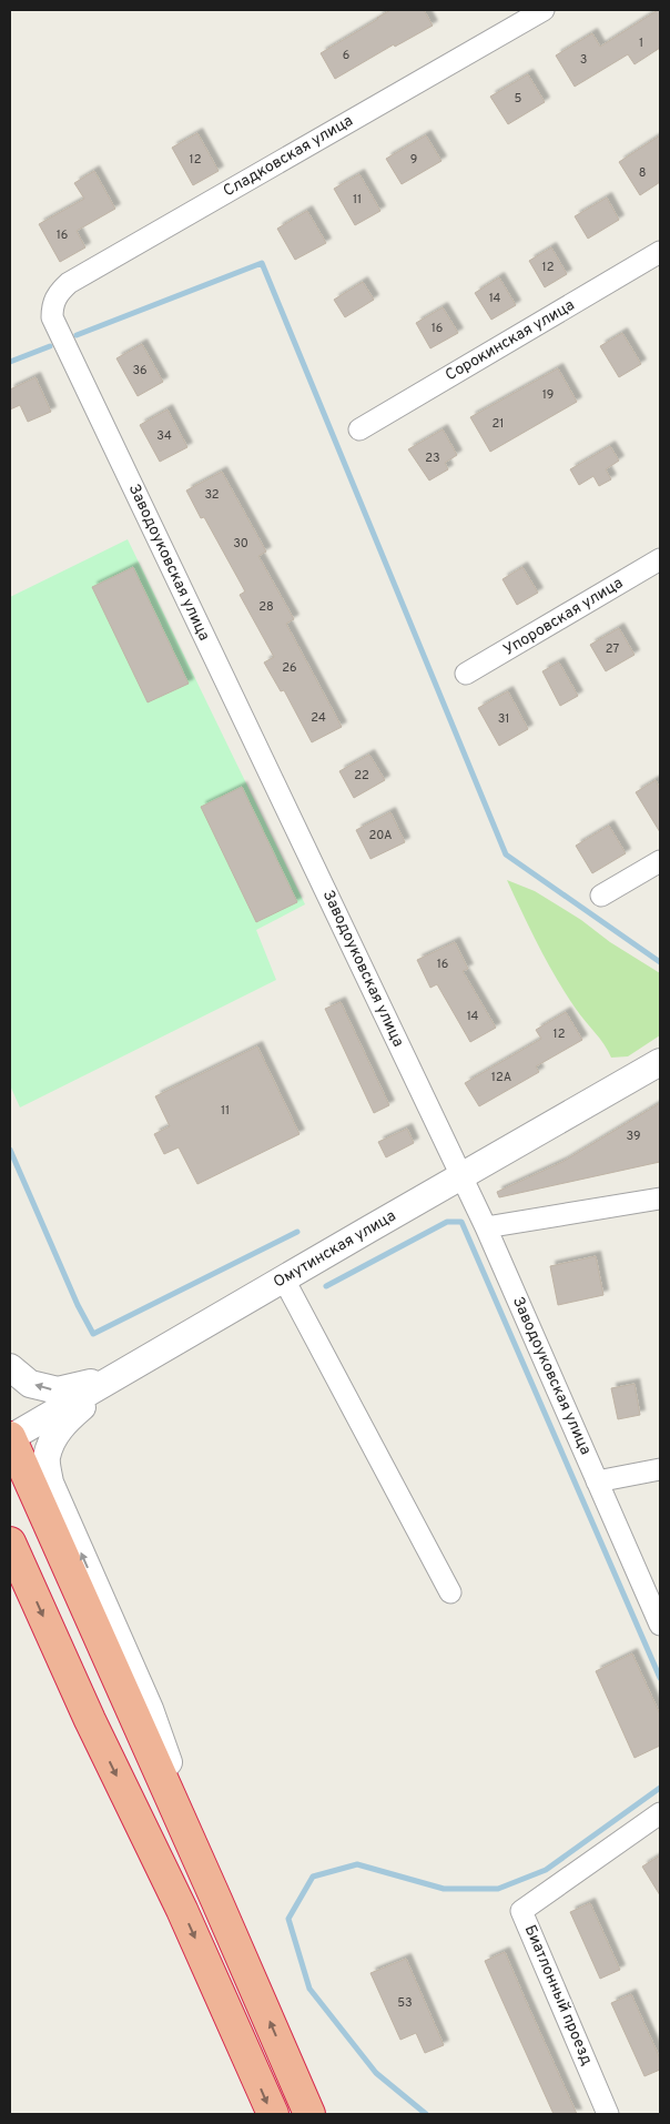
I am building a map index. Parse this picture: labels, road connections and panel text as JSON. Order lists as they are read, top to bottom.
{
  "streets": {
    "street": [
      "Сладковская улица",
      "Сорокинская улица",
      "Заводоуковская улица",
      "Упоровская улица",
      "Омутинская улица",
      "Биатлонный проезд"
    ]
  },
  "crossings": [
    ["Сладковская улица", "Заводоуковская улица"],
    ["Заводоуковская улица", "Омутинская улица"]
  ],
  "house_numbers": [
    "1",
    "6",
    "3",
    "5",
    "12",
    "9",
    "8",
    "11",
    "16",
    "12",
    "14",
    "16",
    "36",
    "19",
    "21",
    "34",
    "23",
    "32",
    "30",
    "28",
    "27",
    "26",
    "24",
    "31",
    "22",
    "20А",
    "16",
    "14",
    "12",
    "12А",
    "11",
    "39",
    "53"
  ]
}
